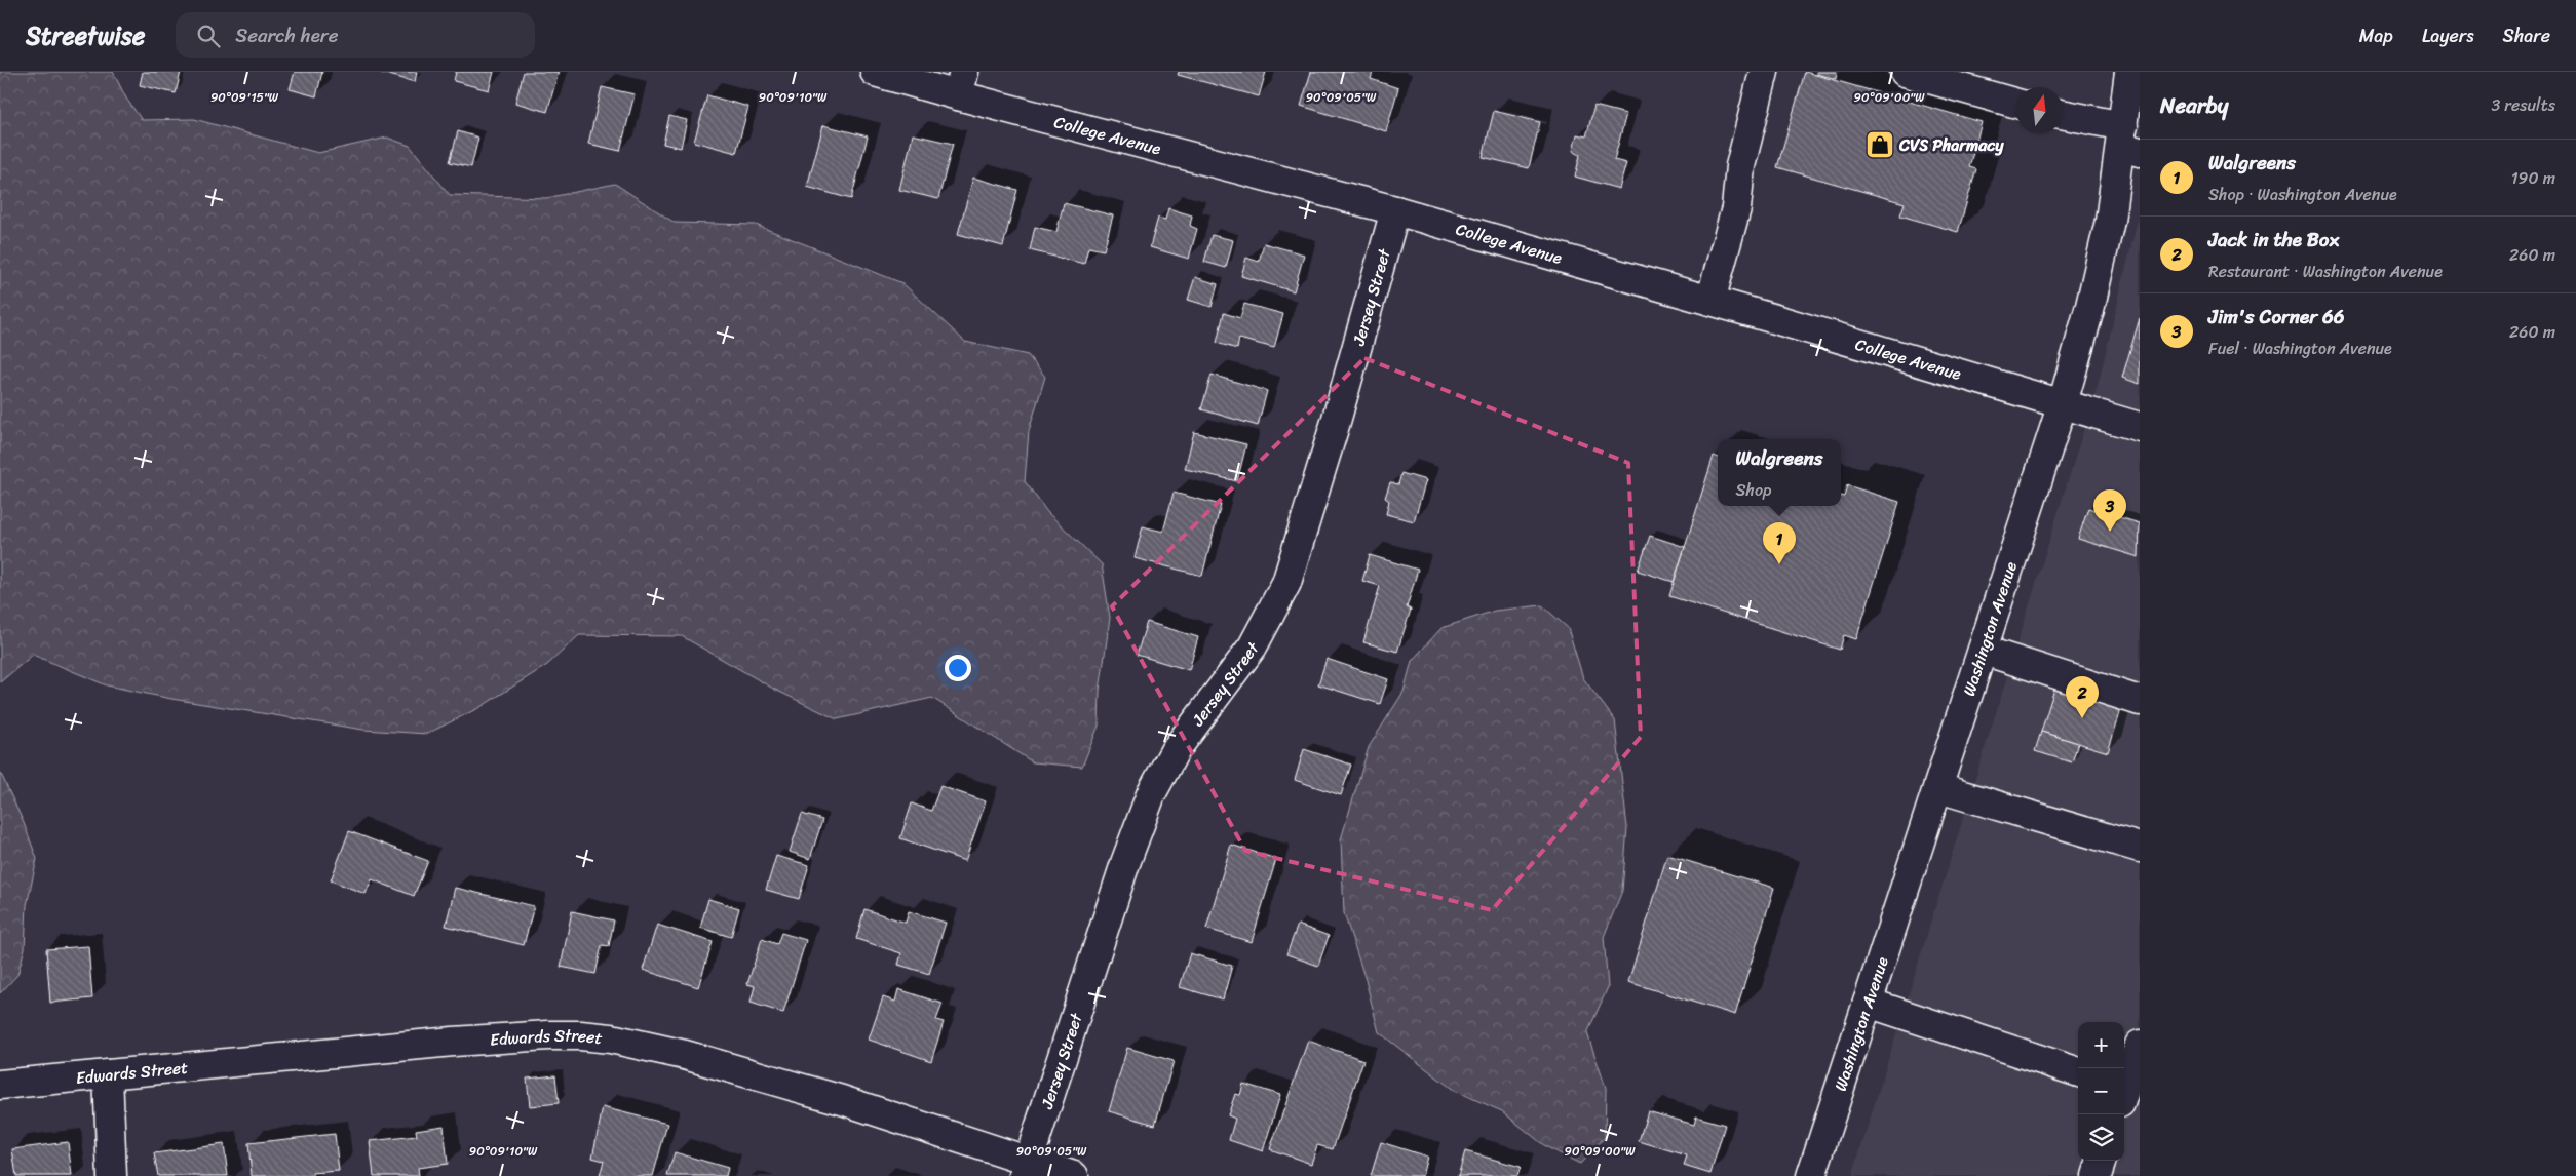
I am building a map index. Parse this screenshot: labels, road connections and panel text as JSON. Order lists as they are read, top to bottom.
{
  "streets": {
    "main road": [
      "College Avenue",
      "Jersey Street",
      "Washington Avenue",
      "Edwards Street"
    ]
  },
  "crossings": [
    ["College Avenue", "Jersey Street"],
    ["College Avenue", "Washington Avenue"],
    ["Jersey Street", "Edwards Street"]
  ],
  "places": {
    "shop": ["CVS Pharmacy"]
  },
  "north": "top",
  "page": {
    "header": "Streetwise",
    "search": "Search here",
    "nav": ["Map", "Layers", "Share"],
    "heading": ["Nearby", "3 results"],
    "list": [
      {
        "mark": "1",
        "name": "Walgreens",
        "note": "Shop · Washington Avenue",
        "value": "190 m"
      },
      {
        "mark": "2",
        "name": "Jack in the Box",
        "note": "Restaurant · Washington Avenue",
        "value": "260 m"
      },
      {
        "mark": "3",
        "name": "Jim's Corner 66",
        "note": "Fuel · Washington Avenue",
        "value": "260 m"
      }
    ],
    "popup": ["Walgreens", "Shop"],
    "pins": ["3", "1", "2"],
    "map_buttons": ["+", "−"]
  },
  "coordinates": [
    "90°09'15\"W",
    "90°09'05\"W",
    "90°09'00\"W",
    "90°09'10\"W"
  ]
}
